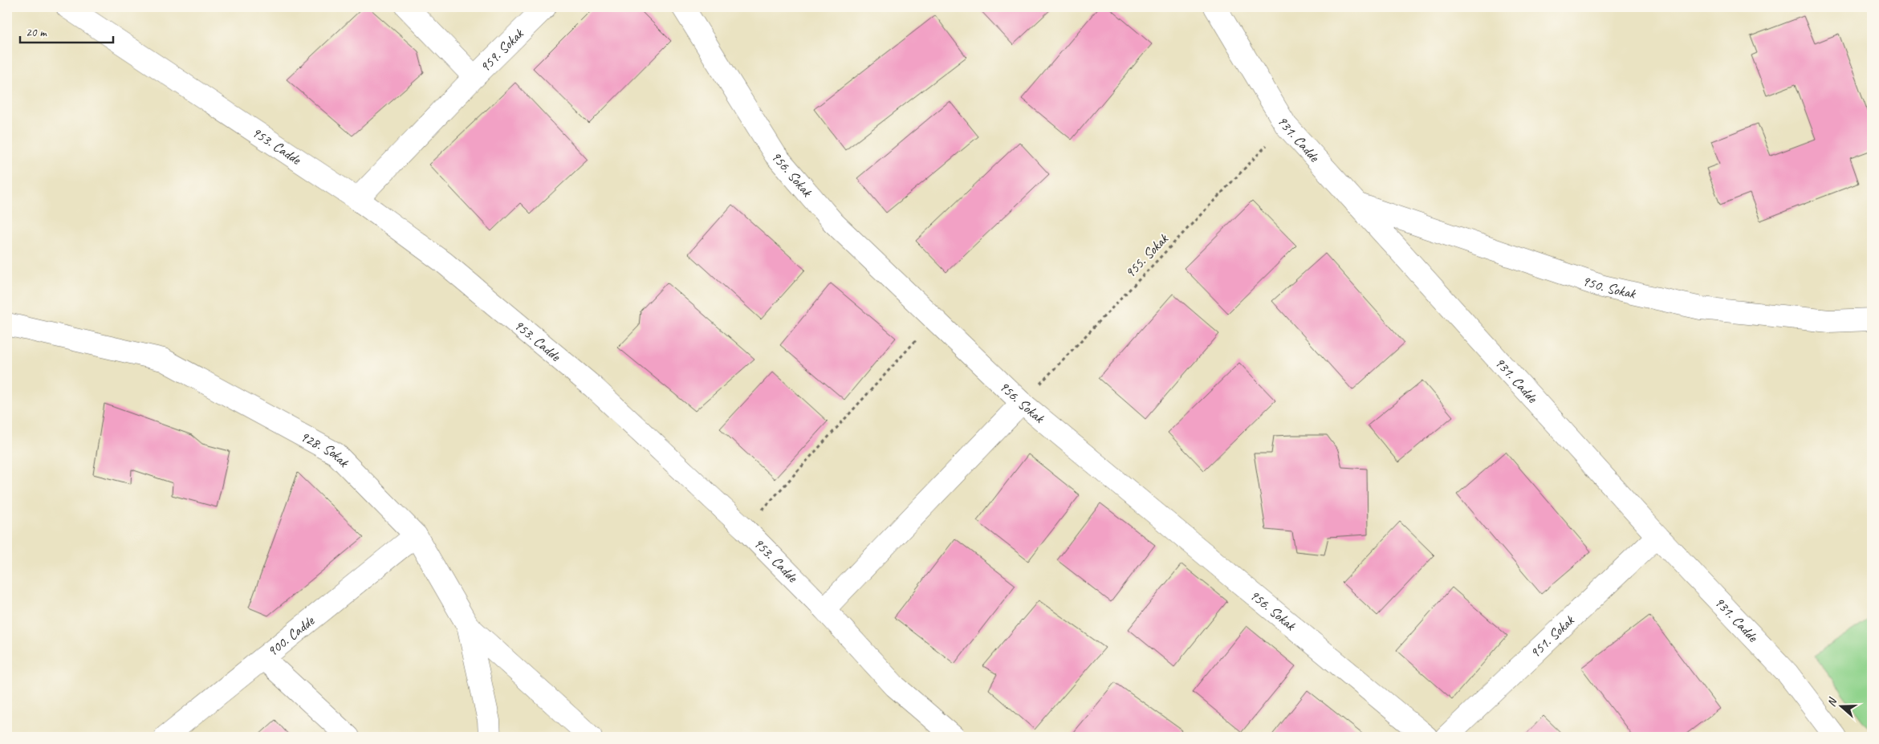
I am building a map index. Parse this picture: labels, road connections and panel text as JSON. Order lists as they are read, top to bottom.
{
  "streets": {
    "street": [
      "959. Sokak",
      "931. Cadde",
      "953. Cadde",
      "956. Sokak",
      "950. Sokak",
      "928. Sokak",
      "900. Cadde",
      "951. Sokak"
    ],
    "path": ["955. Sokak"]
  },
  "crossings": [
    ["931. Cadde", "955. Sokak"],
    ["931. Cadde", "950. Sokak"],
    ["931. Cadde", "951. Sokak"],
    ["956. Sokak", "955. Sokak"],
    ["928. Sokak", "900. Cadde"]
  ],
  "scale_bar": "20 m",
  "north": "left"
}
